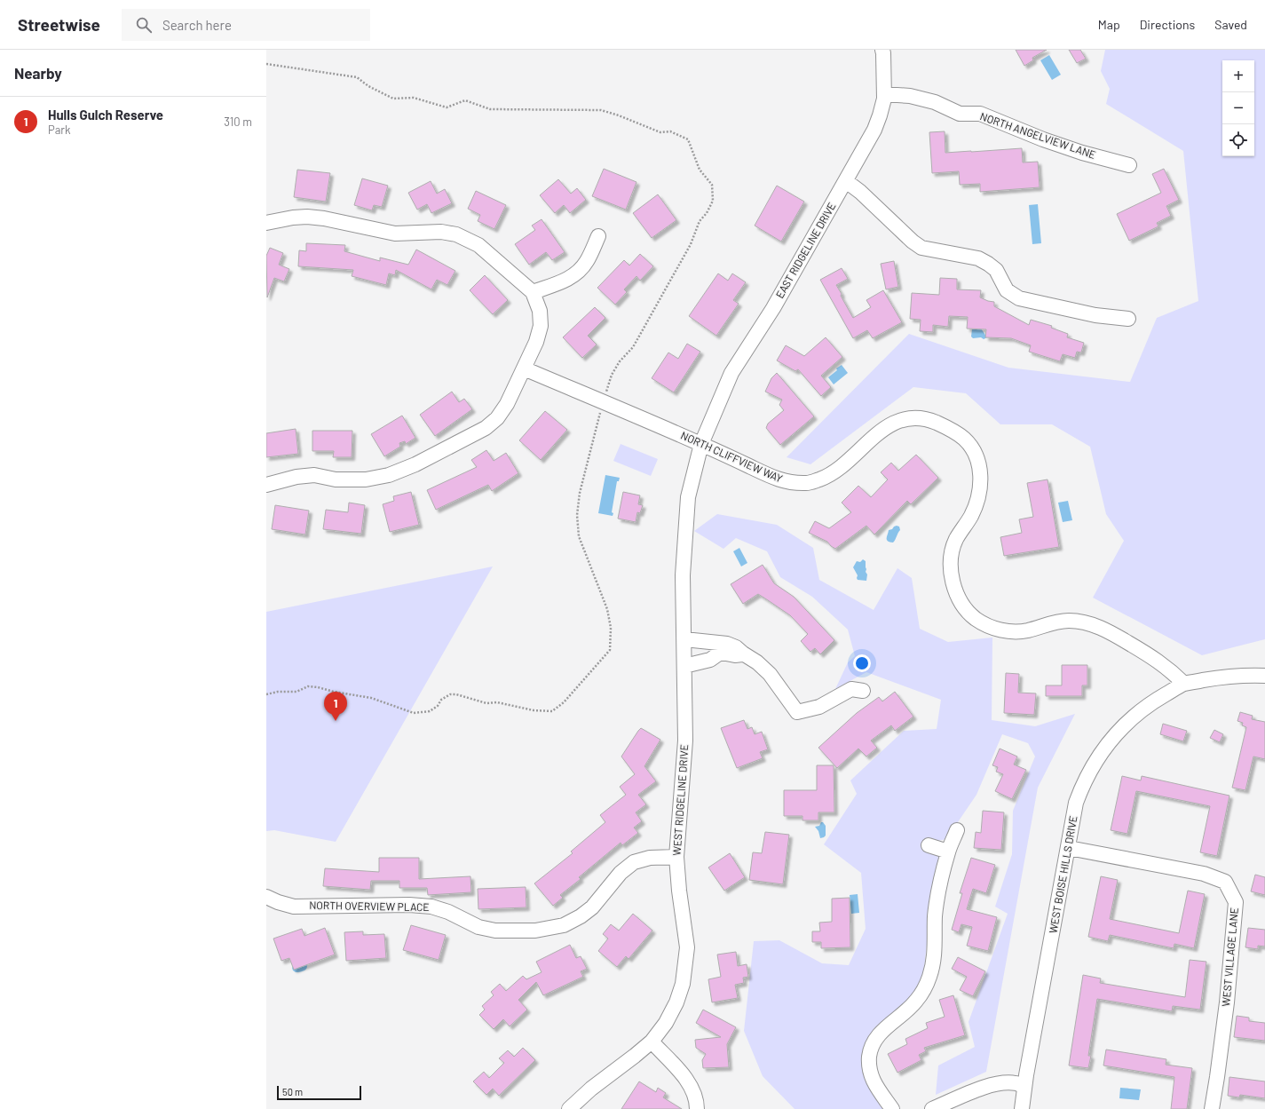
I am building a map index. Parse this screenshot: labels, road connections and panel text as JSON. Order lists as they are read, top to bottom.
{
  "streets": {
    "street": [
      "NORTH ANGELVIEW LANE",
      "EAST RIDGELINE DRIVE",
      "NORTH CLIFFVIEW WAY",
      "WEST RIDGELINE DRIVE",
      "WEST BOISE HILLS DRIVE",
      "NORTH OVERVIEW PLACE",
      "WEST VILLAGE LANE"
    ]
  },
  "crossings": [
    ["NORTH ANGELVIEW LANE", "EAST RIDGELINE DRIVE"],
    ["EAST RIDGELINE DRIVE", "NORTH CLIFFVIEW WAY"],
    ["EAST RIDGELINE DRIVE", "WEST RIDGELINE DRIVE"],
    ["NORTH CLIFFVIEW WAY", "WEST RIDGELINE DRIVE"],
    ["NORTH CLIFFVIEW WAY", "WEST BOISE HILLS DRIVE"],
    ["WEST RIDGELINE DRIVE", "NORTH OVERVIEW PLACE"],
    ["WEST BOISE HILLS DRIVE", "WEST VILLAGE LANE"]
  ],
  "scale_bar": "50 m",
  "page": {
    "header": "Streetwise",
    "search": "Search here",
    "nav": ["Map", "Directions", "Saved"],
    "heading": "Nearby",
    "map_buttons": ["+", "−"],
    "list": [
      {
        "mark": "1",
        "name": "Hulls Gulch Reserve",
        "note": "Park",
        "value": "310 m"
      }
    ],
    "pins": "1",
    "scale": "50 m"
  }
}
